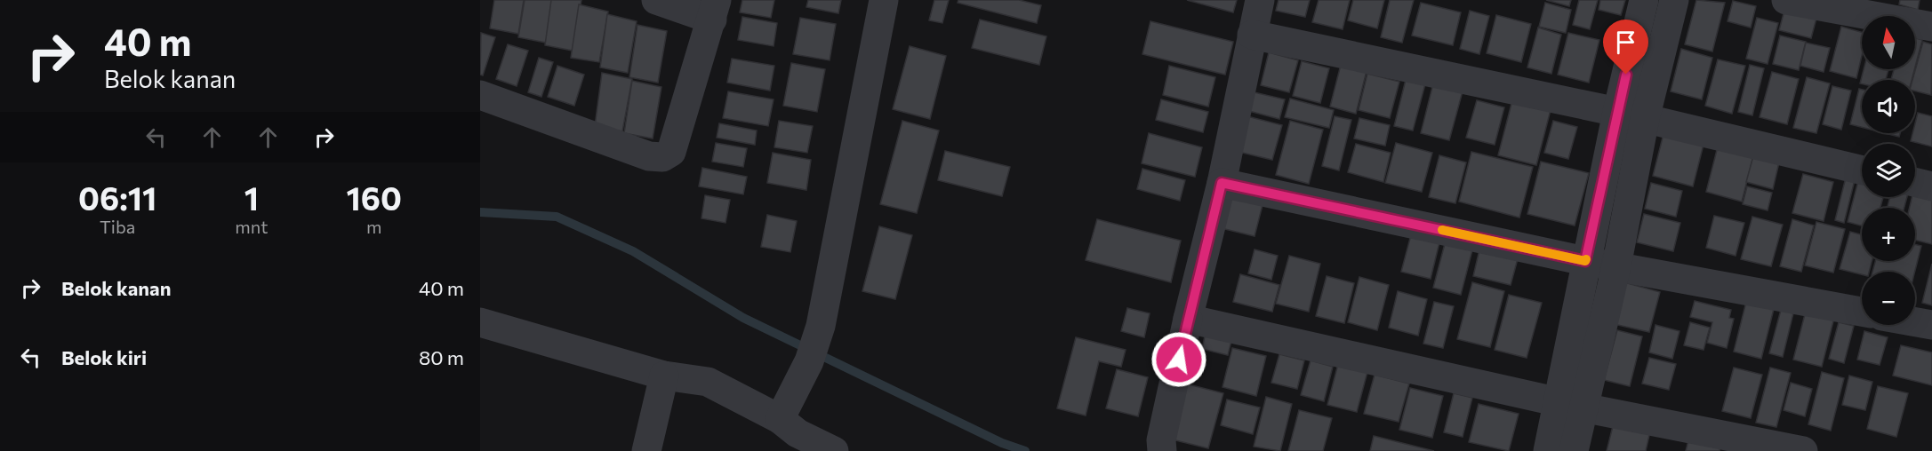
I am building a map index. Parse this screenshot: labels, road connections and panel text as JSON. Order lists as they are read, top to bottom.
{
  "north": "top",
  "page": {
    "turn": ["40 m", "Belok kanan"],
    "map_buttons": ["+", "−"],
    "eta": [
      "06:11",
      "Tiba",
      "1",
      "mnt",
      "160",
      "m"
    ],
    "list": [
      {
        "name": "Belok kanan",
        "value": "40 m"
      },
      {
        "name": "Belok kiri",
        "value": "80 m"
      }
    ]
  }
}
